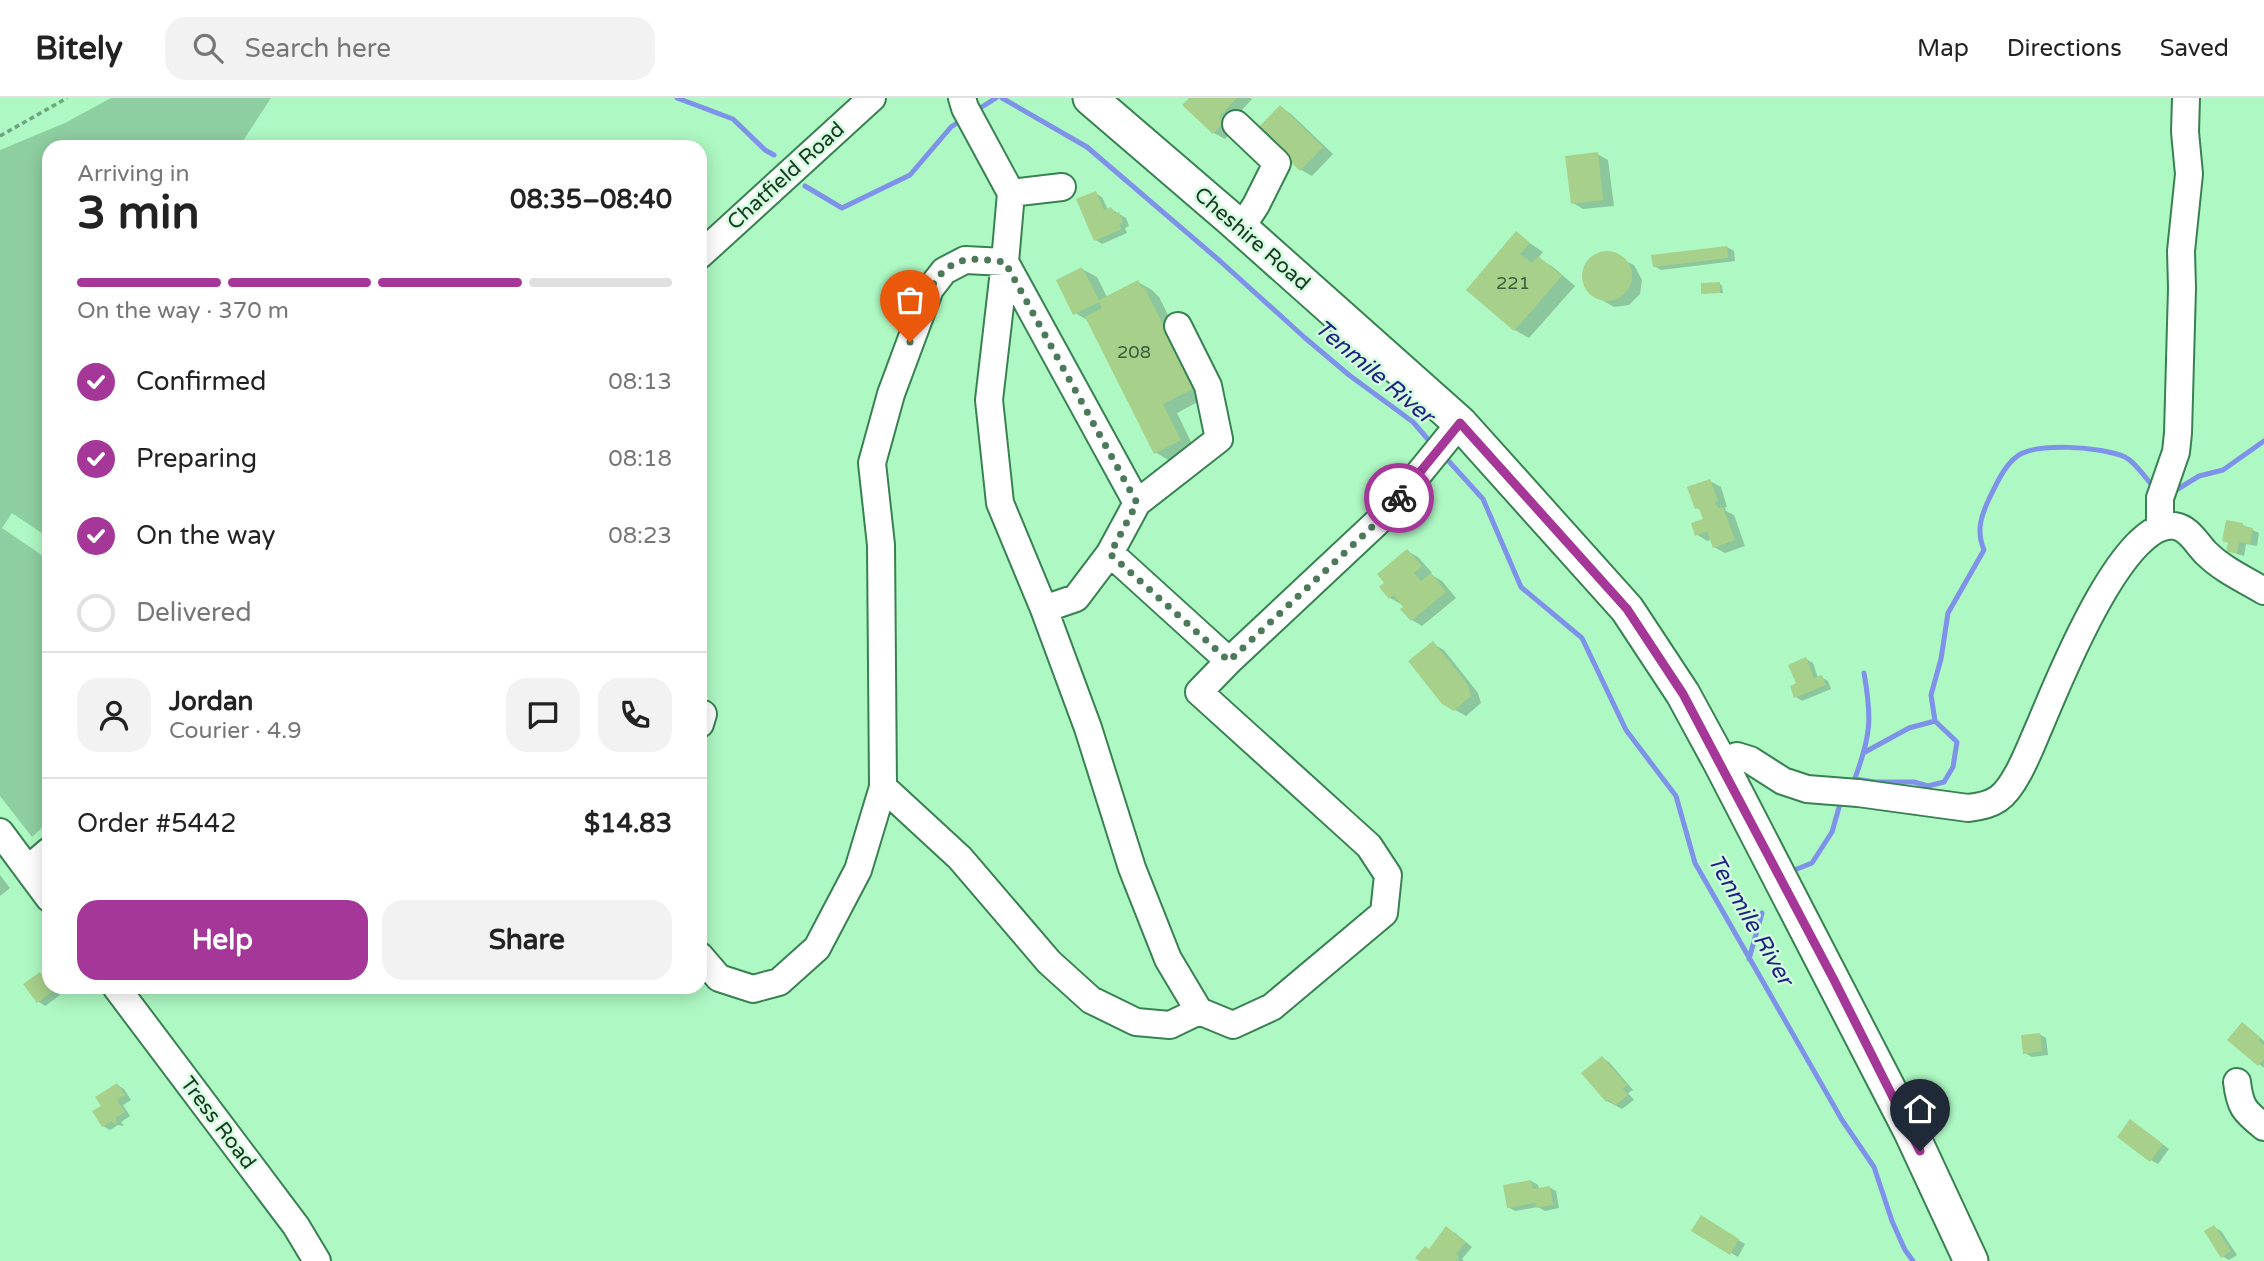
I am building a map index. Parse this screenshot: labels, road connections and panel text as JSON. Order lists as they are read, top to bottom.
{
  "streets": {
    "main road": ["Cheshire Road"],
    "street": ["Chatfield Road", "Tress Road"]
  },
  "water": ["Tenmile River"],
  "house_numbers": ["221", "208"],
  "page": {
    "header": "Bitely",
    "search": "Search here",
    "nav": ["Map", "Directions", "Saved"],
    "heading": ["3 min", "Arriving in", "08:35–08:40"],
    "panel": [
      "Jordan",
      "Courier · 4.9",
      "Order #5442",
      "$14.83"
    ],
    "bar": "On the way · 370 m",
    "list": [
      ["Confirmed", "08:13"],
      ["Preparing", "08:18"],
      ["On the way", "08:23"],
      "Delivered"
    ],
    "buttons": ["Help", "Share"]
  }
}
